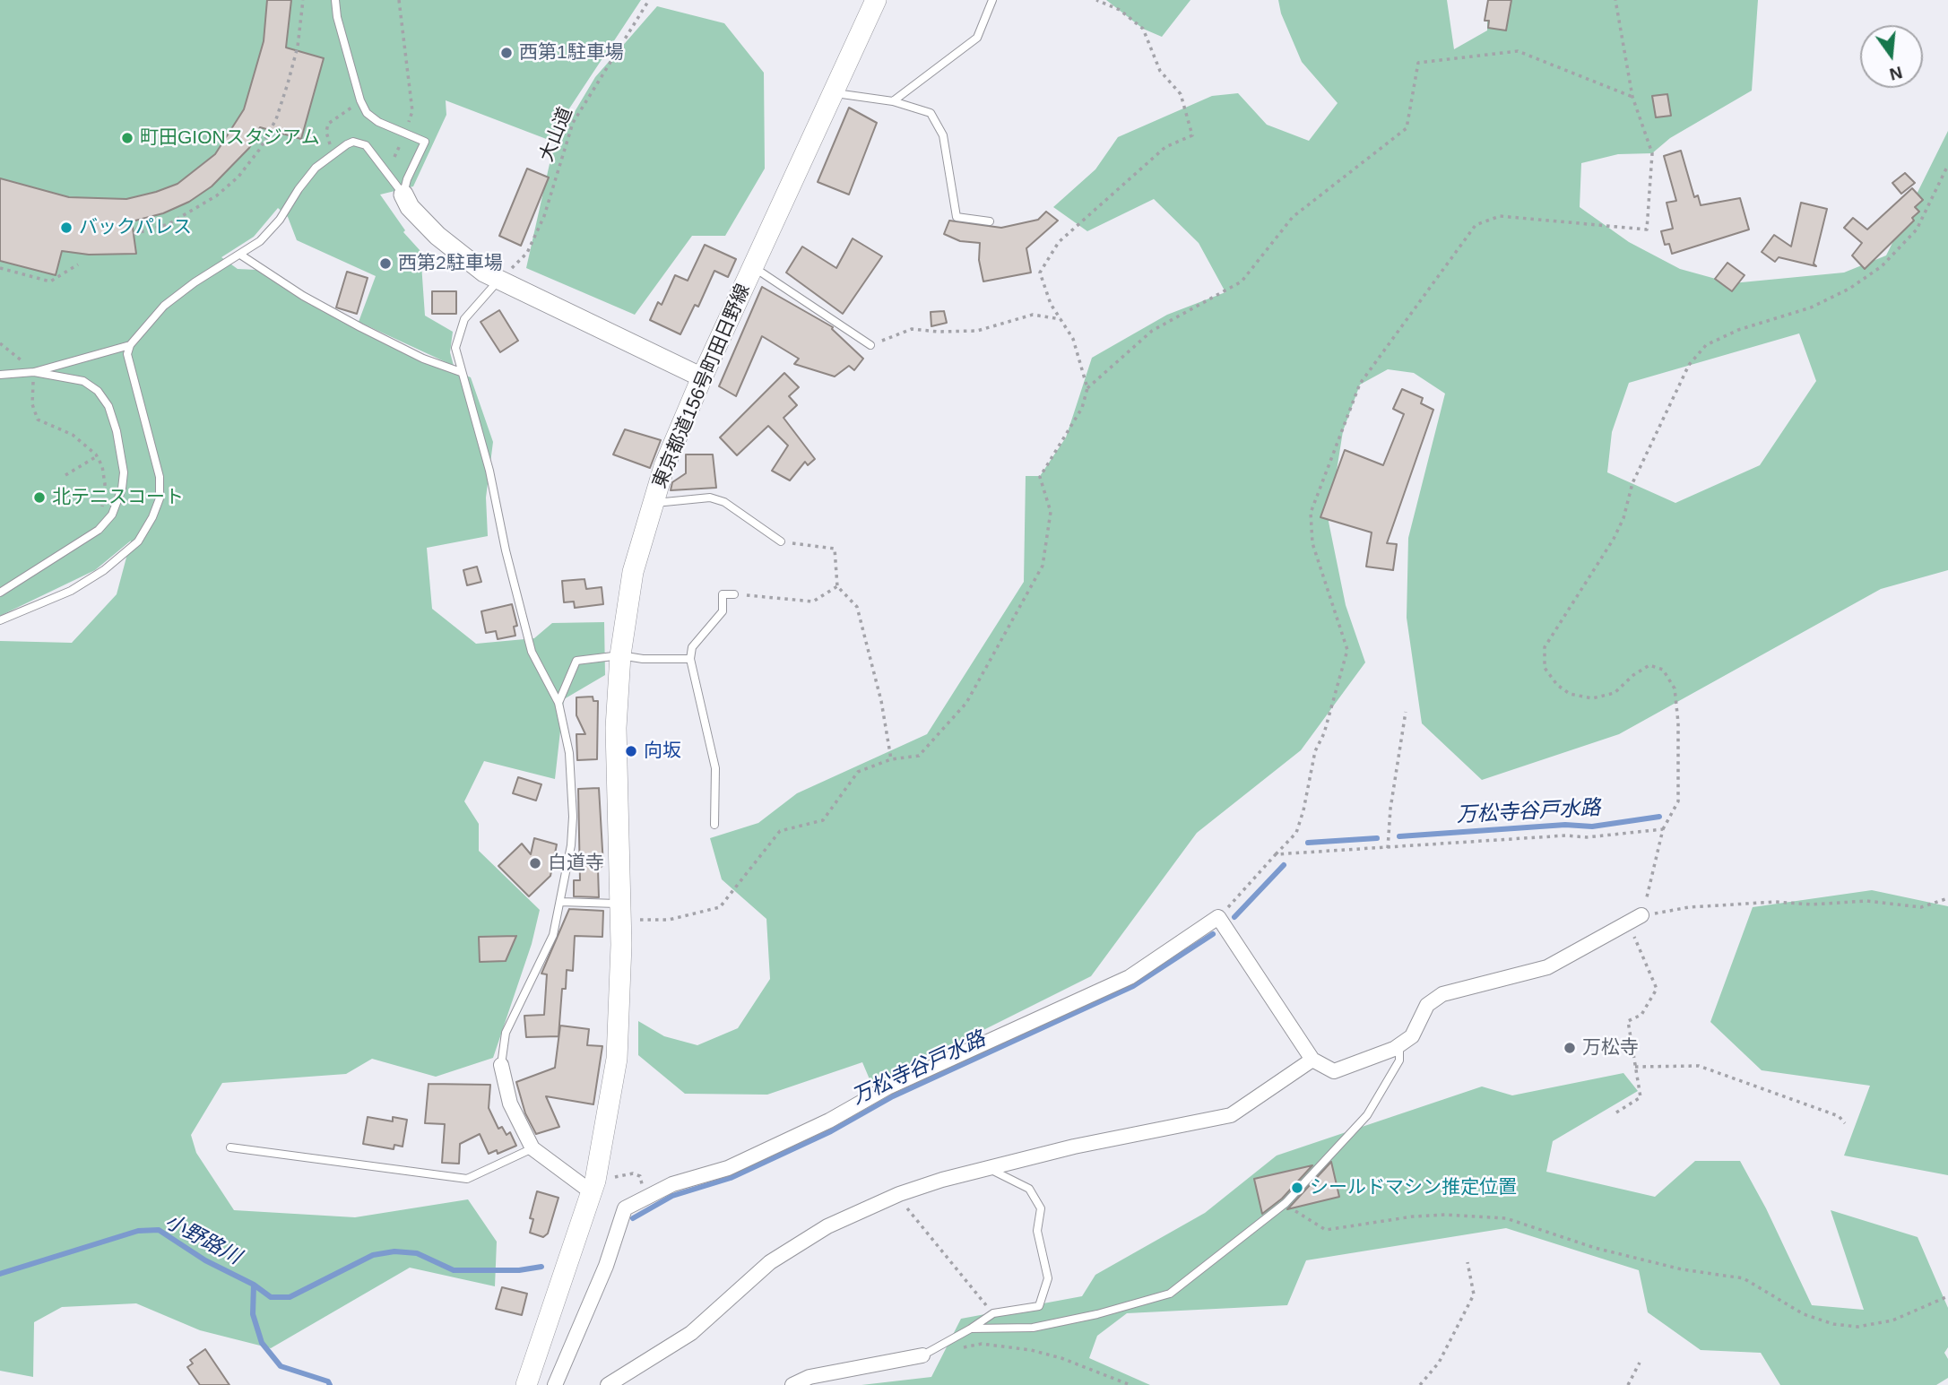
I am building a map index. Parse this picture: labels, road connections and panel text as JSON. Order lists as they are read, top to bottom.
{
  "streets": {
    "main road": ["東京都道156号町田日野線"],
    "path": ["大山道"]
  },
  "water": ["万松寺谷戸水路", "小野路川"],
  "places": [
    "西第1駐車場",
    "町田GIONスタジアム",
    "バックパレス",
    "西第2駐車場",
    "北テニスコート",
    "向坂",
    "白道寺",
    "万松寺",
    "シールドマシン推定位置"
  ],
  "north": "bottom"
}
